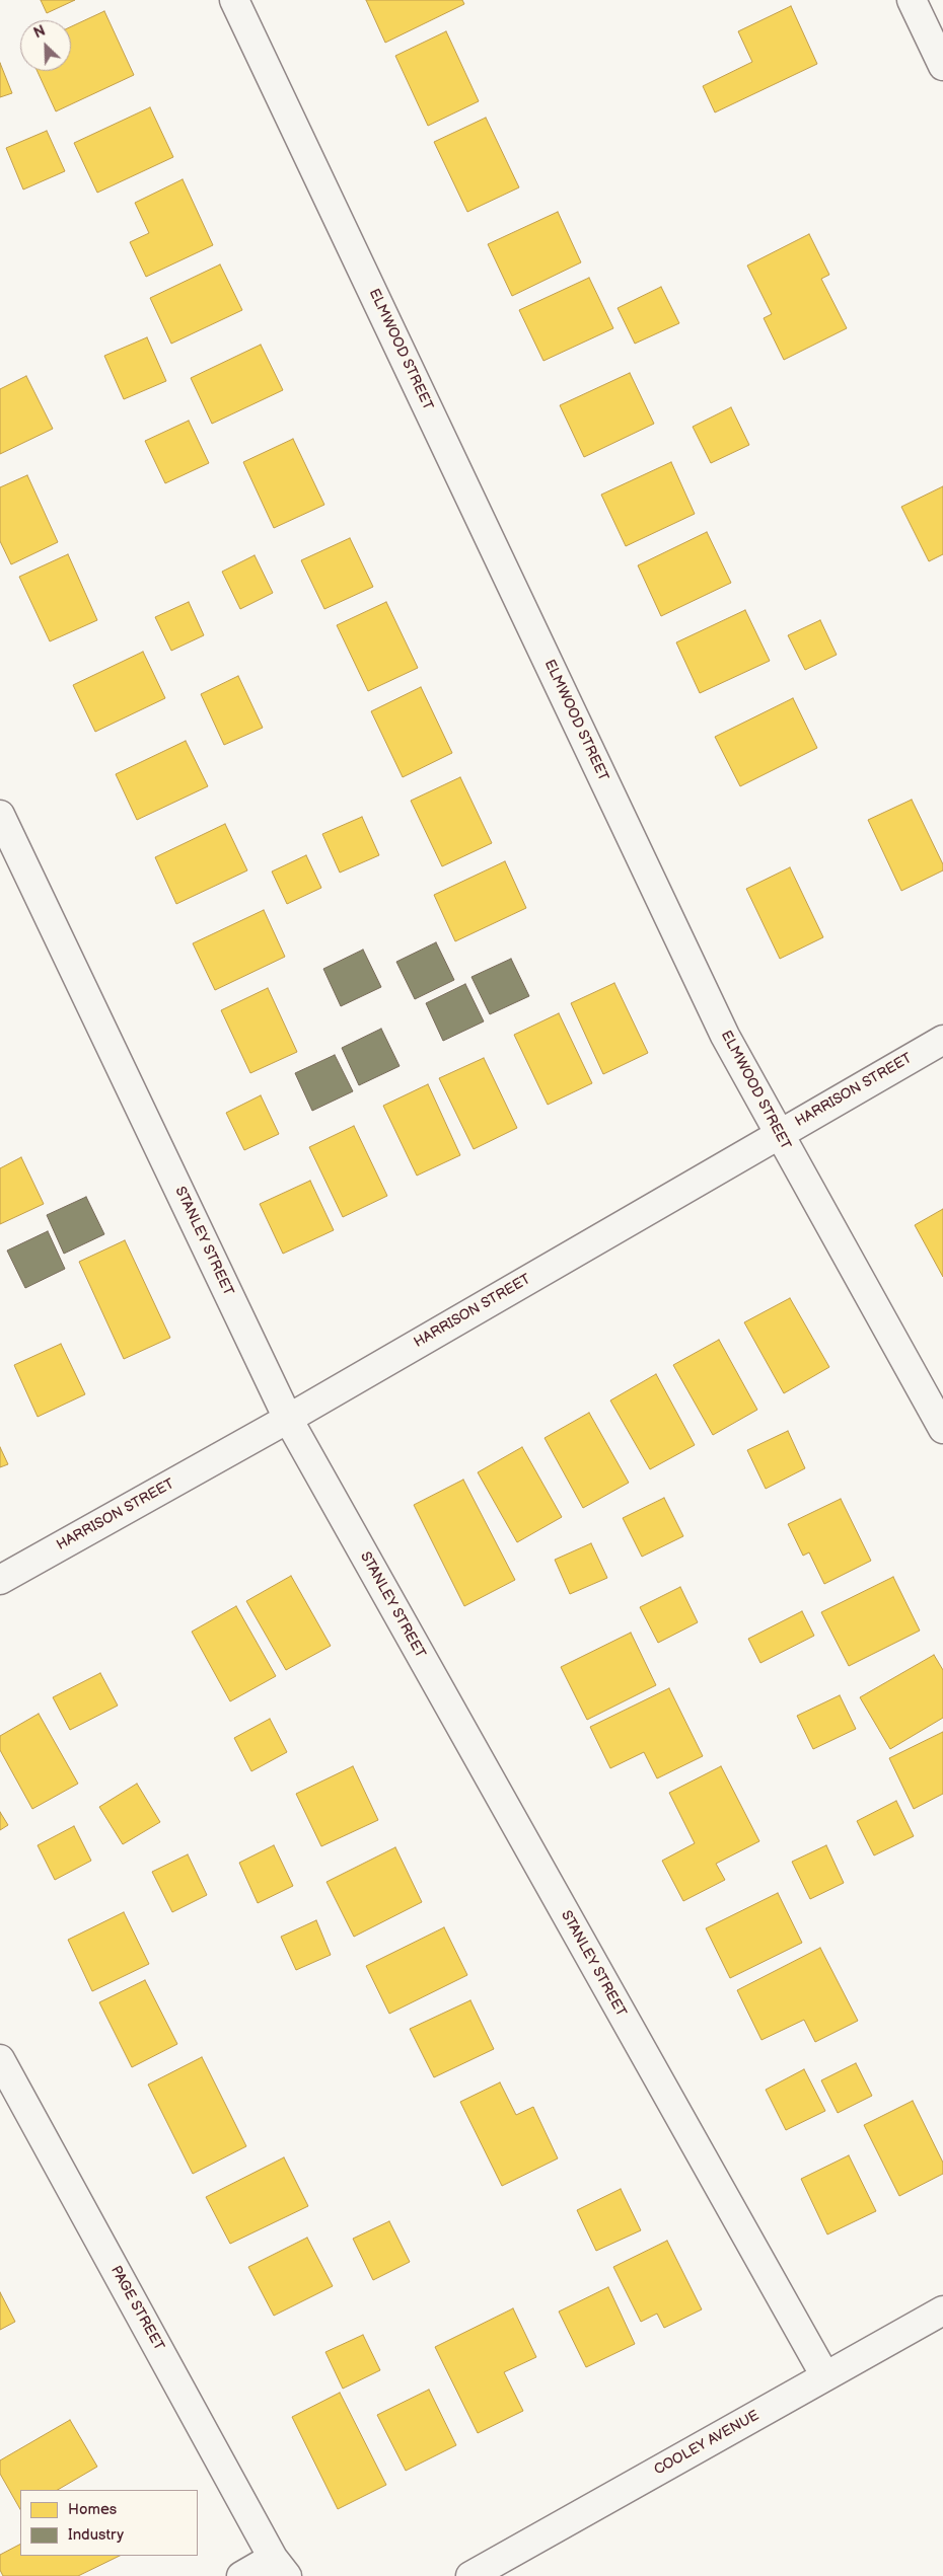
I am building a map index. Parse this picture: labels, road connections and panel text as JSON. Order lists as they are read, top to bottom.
{
  "streets": {
    "street": [
      "ELMWOOD STREET",
      "HARRISON STREET",
      "STANLEY STREET",
      "PAGE STREET",
      "COOLEY AVENUE"
    ]
  },
  "crossings": [
    ["ELMWOOD STREET", "HARRISON STREET"],
    ["HARRISON STREET", "STANLEY STREET"],
    ["STANLEY STREET", "COOLEY AVENUE"]
  ],
  "legend": ["Homes", "Industry"],
  "north": "top left"
}
